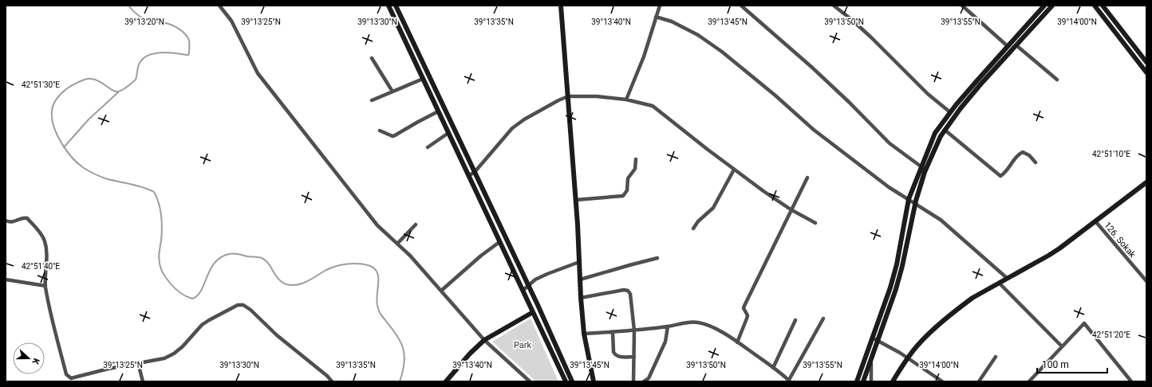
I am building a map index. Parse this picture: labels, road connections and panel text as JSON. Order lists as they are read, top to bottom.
{
  "streets": {
    "street": ["126. Sokak"]
  },
  "parks": ["Park"],
  "scale_bar": "100 m",
  "north": "right",
  "coordinates": [
    "39°13'40\"N",
    "39°13'45\"N",
    "39°13'50\"N",
    "39°14'00\"N",
    "39°13'20\"N",
    "39°13'25\"N",
    "39°13'30\"N",
    "39°13'35\"N",
    "39°13'55\"N",
    "42°51'30\"E",
    "42°51'10\"E",
    "42°51'40\"E",
    "42°51'20\"E"
  ]
}
